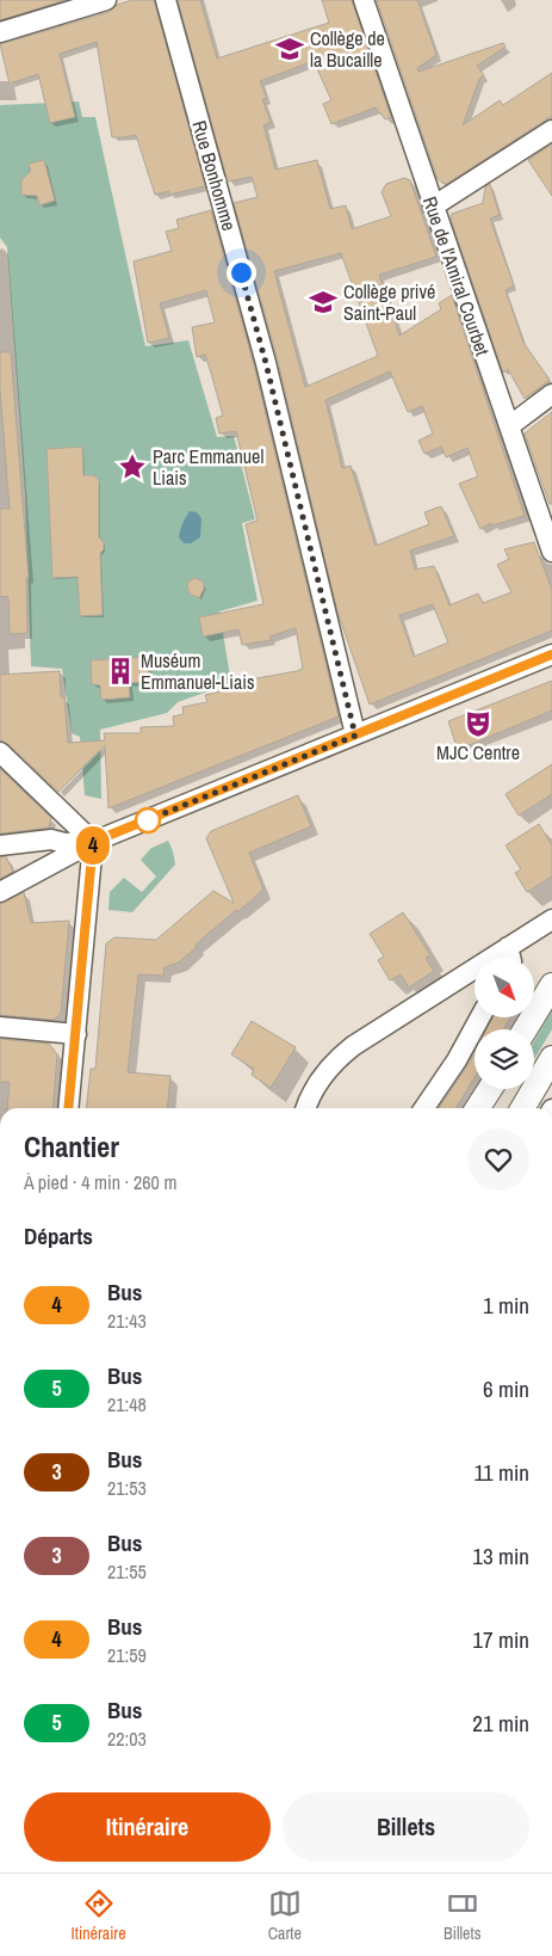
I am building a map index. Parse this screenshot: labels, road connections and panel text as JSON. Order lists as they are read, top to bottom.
{
  "streets": {
    "street": ["Rue Bonhomme", "Rue de l'Amiral Courbet"]
  },
  "places": {
    "school or university": ["Collège de la Bucaille", "Collège privé Saint-Paul"],
    "place": ["Parc Emmanuel Liais"],
    "building": ["Muséum Emmanuel-Liais"],
    "theatre": ["MJC Centre"]
  },
  "lines": ["bus line 4"],
  "north": "bottom right",
  "page": {
    "on_map": "4",
    "heading": [
      ["Chantier", "À pied · 4 min · 260 m"],
      "Départs"
    ],
    "list": [
      {
        "mark": "4",
        "name": "Bus",
        "note": "21:43",
        "value": "1 min"
      },
      {
        "mark": "5",
        "name": "Bus",
        "note": "21:48",
        "value": "6 min"
      },
      {
        "mark": "3",
        "name": "Bus",
        "note": "21:53",
        "value": "11 min"
      },
      {
        "mark": "3",
        "name": "Bus",
        "note": "21:55",
        "value": "13 min"
      },
      {
        "mark": "4",
        "name": "Bus",
        "note": "21:59",
        "value": "17 min"
      },
      {
        "mark": "5",
        "name": "Bus",
        "note": "22:03",
        "value": "21 min"
      }
    ],
    "buttons": ["Itinéraire", "Billets"],
    "tabs": ["Itinéraire", "Carte", "Billets"]
  }
}
